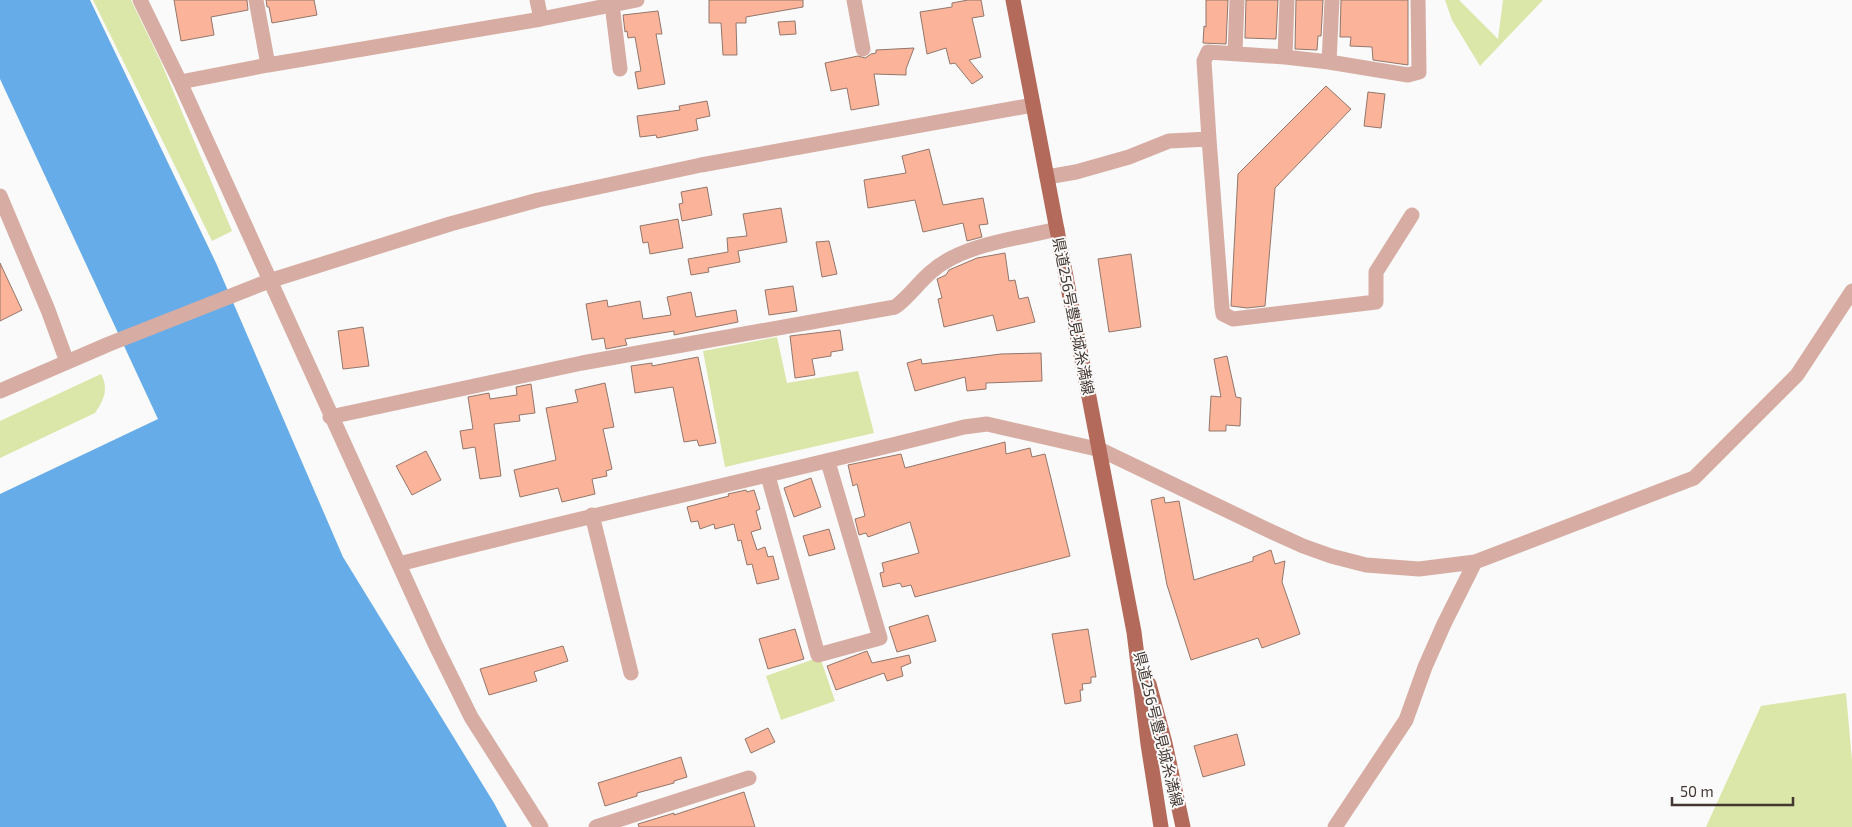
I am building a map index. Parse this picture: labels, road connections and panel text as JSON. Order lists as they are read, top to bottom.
{
  "streets": {
    "main road": ["県道256号豊見城糸満線"]
  },
  "scale_bar": "50 m"
}
